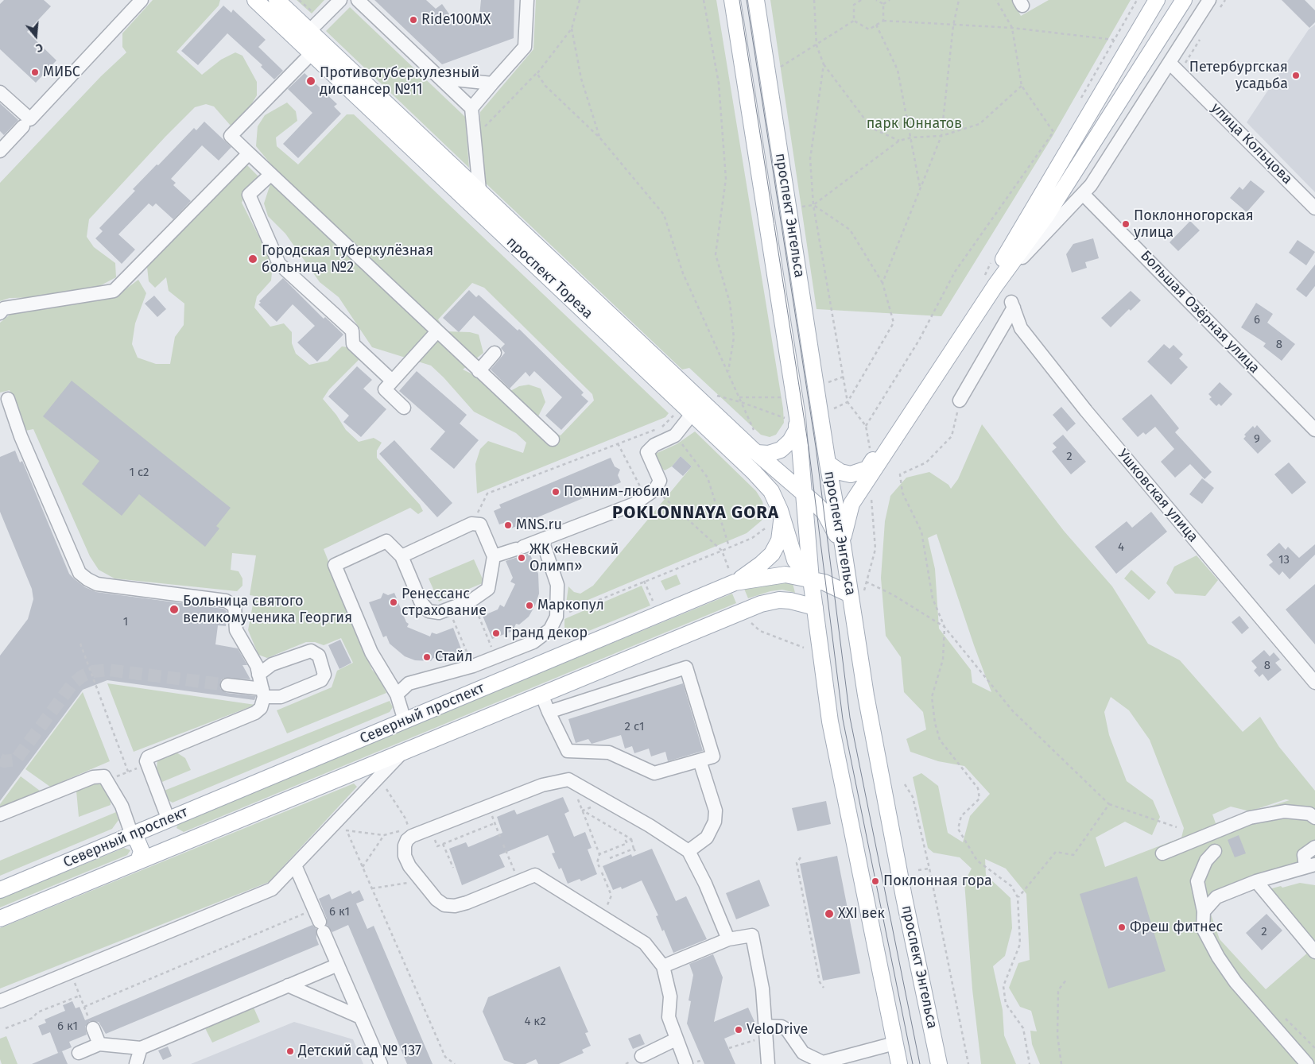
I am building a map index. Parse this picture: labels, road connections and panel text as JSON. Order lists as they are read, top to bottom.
{
  "streets": {
    "main road": ["проспект Энгельса", "проспект Тореза", "Северный проспект"],
    "street": ["улица Кольцова", "Большая Озёрная улица", "Ушковская улица"]
  },
  "crossings": [
    ["проспект Энгельса", "проспект Тореза"],
    ["проспект Энгельса", "Северный проспект"],
    ["проспект Тореза", "Северный проспект"]
  ],
  "districts": ["POKLONNAYA GORA"],
  "parks": ["парк Юннатов"],
  "places": [
    "Ride100MX",
    "МИБС",
    "Петербургская усадьба",
    "Противотуберкулезный диспансер №11",
    "Поклонногорская улица",
    "Городская туберкулёзная больница №2",
    "Помним-любим",
    "MNS.ru",
    "ЖК «Невский Олимп»",
    "Ренессанс страхование",
    "Маркопул",
    "Больница святого великомученика Георгия",
    "Гранд декор",
    "Стайл",
    "Поклонная гора",
    "XXI век",
    "Фреш фитнес",
    "VeloDrive",
    "Детский сад № 137"
  ],
  "house_numbers": [
    "6",
    "8",
    "9",
    "2",
    "1 с2",
    "4",
    "13",
    "1",
    "8",
    "2 с1",
    "6 к1",
    "2",
    "4 к2",
    "6 к1"
  ],
  "north": "bottom"
}
